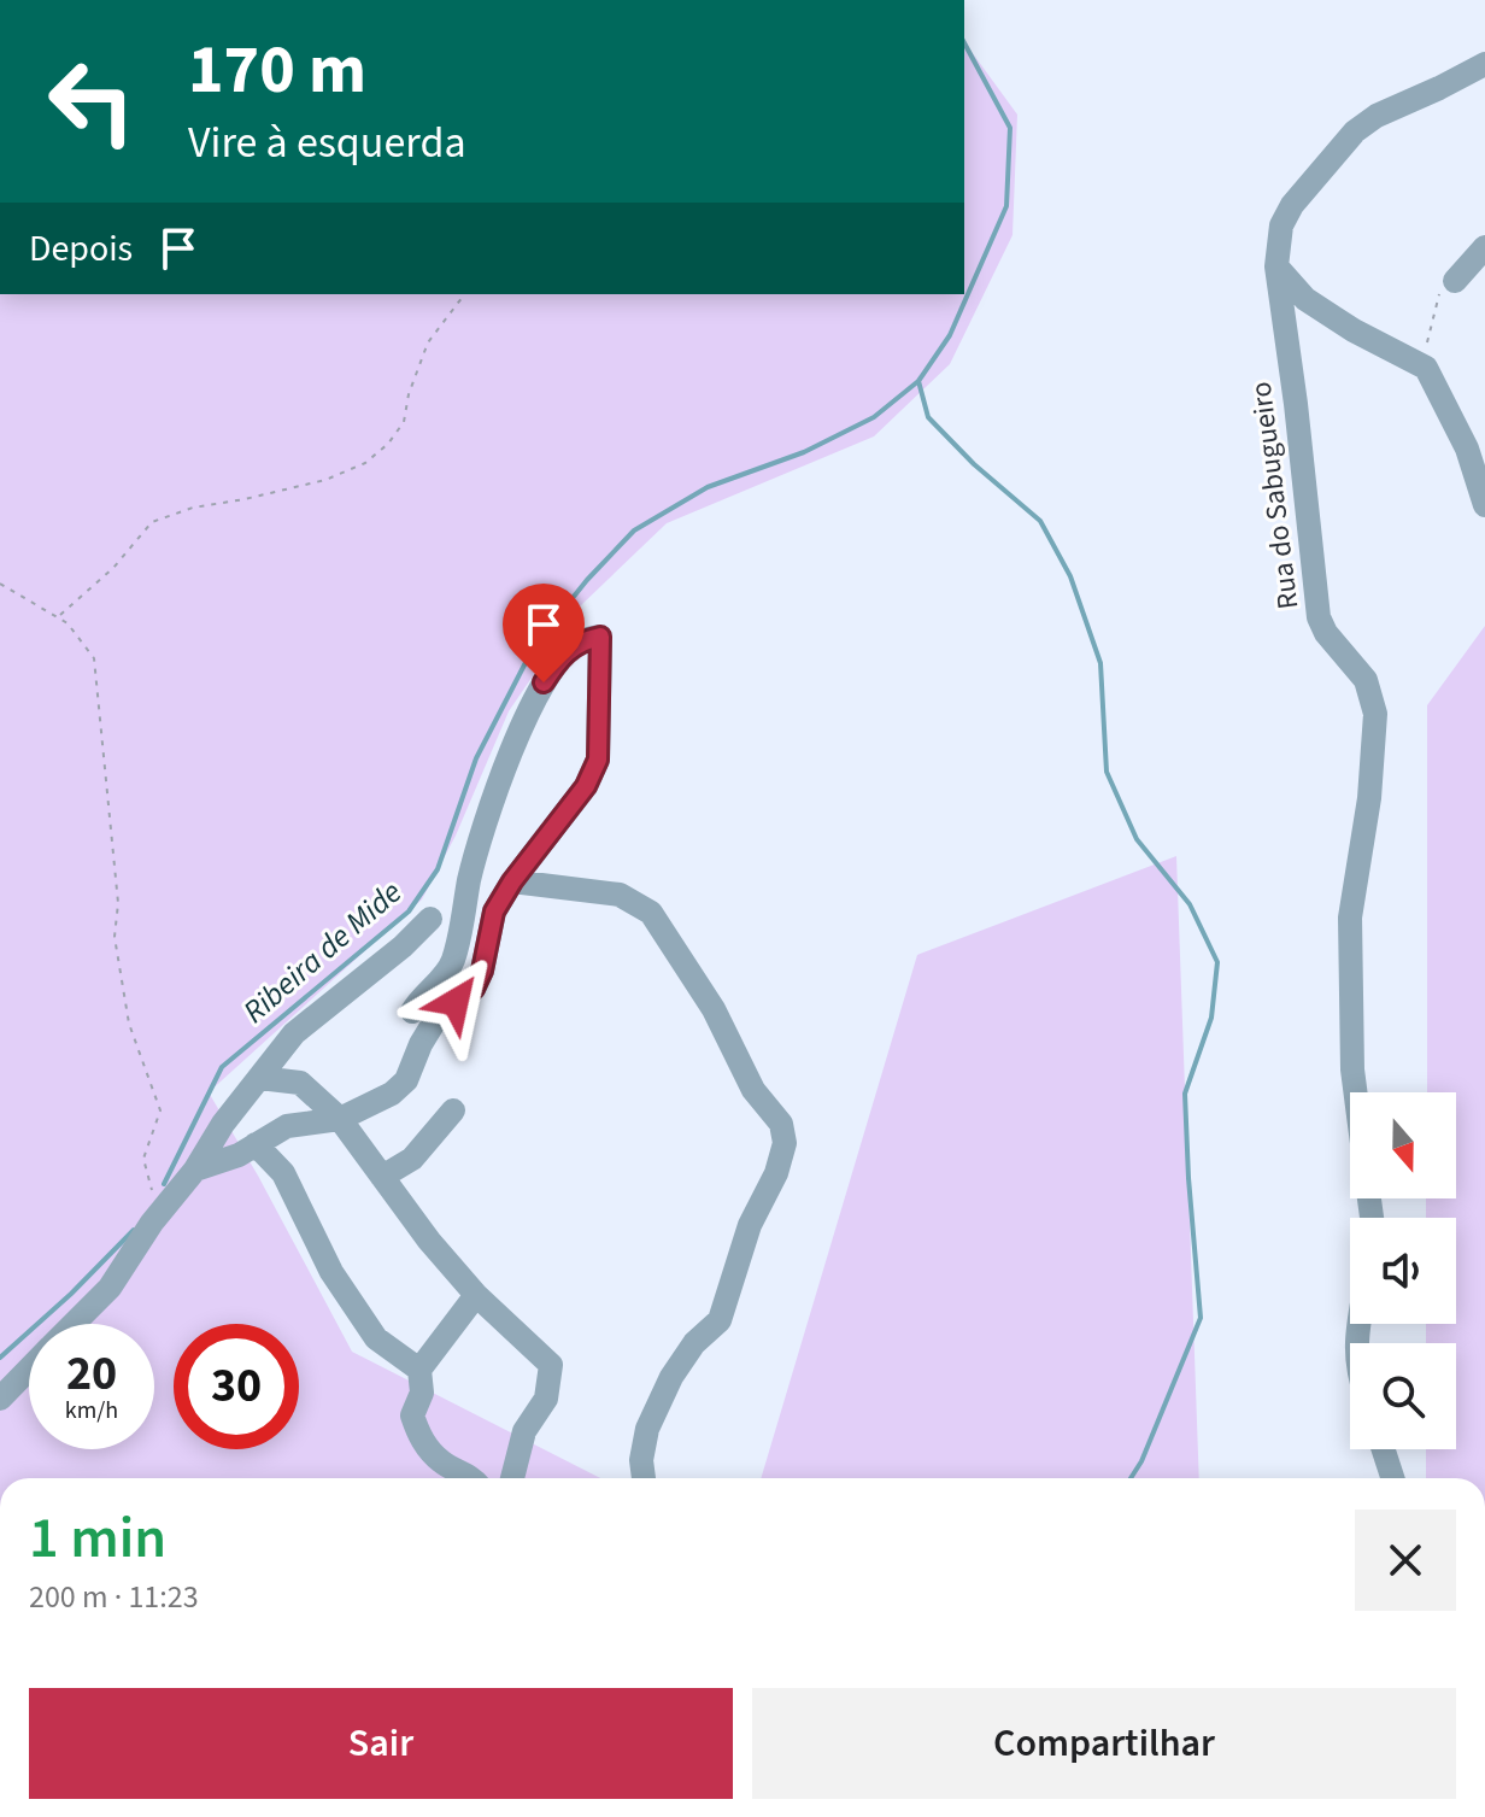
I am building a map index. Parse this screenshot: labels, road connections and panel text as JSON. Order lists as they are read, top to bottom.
{
  "streets": {
    "street": ["Rua do Sabugueiro"]
  },
  "water": ["Ribeira de Mide"],
  "north": "bottom",
  "page": {
    "turn": ["170 m", "Vire à esquerda"],
    "then": "Depois",
    "speed": "20 km/h",
    "limit": "30",
    "heading": ["1 min", "200 m · 11:23"],
    "buttons": ["Sair", "Compartilhar"]
  }
}
